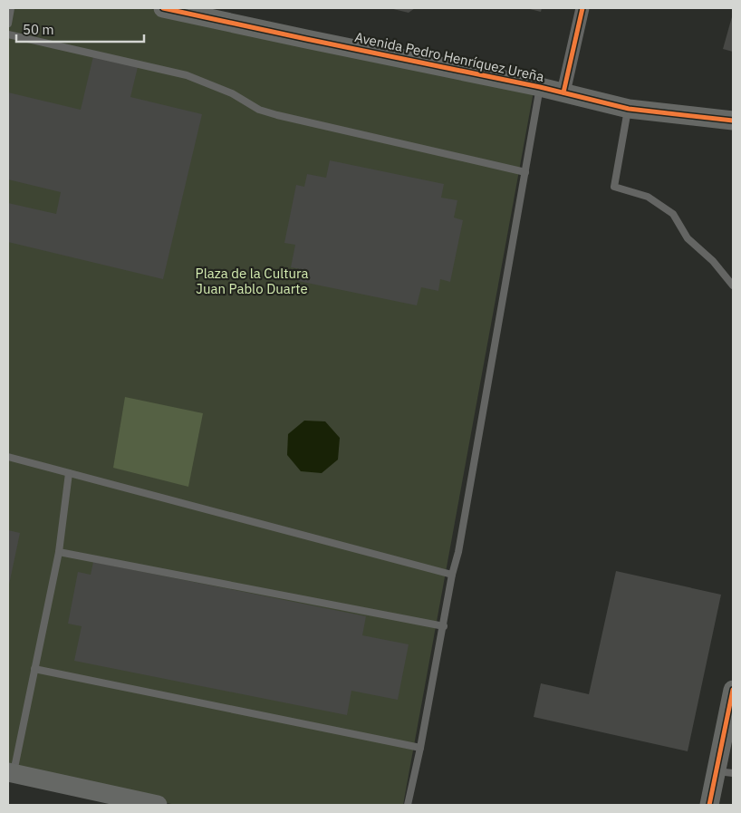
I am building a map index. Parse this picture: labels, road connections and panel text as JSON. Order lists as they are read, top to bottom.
{
  "streets": {
    "main road": ["Avenida Pedro Henríquez Ureña"]
  },
  "parks": ["Plaza de la Cultura Juan Pablo Duarte"],
  "scale_bar": "50 m"
}
